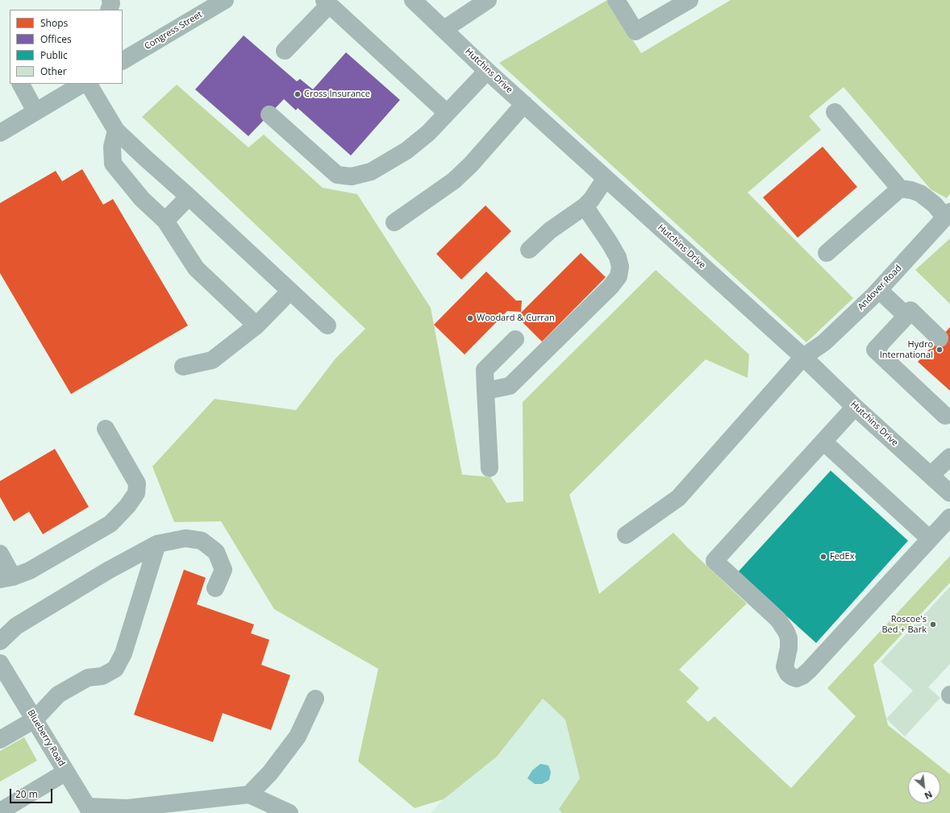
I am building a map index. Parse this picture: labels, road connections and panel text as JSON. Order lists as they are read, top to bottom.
{
  "streets": {
    "main road": ["Congress Street"],
    "street": ["Hutchins Drive", "Andover Road", "Blueberry Road"]
  },
  "crossings": [
    ["Hutchins Drive", "Andover Road"]
  ],
  "places": [
    "Cross Insurance",
    "Woodard & Curran",
    "Hydro International",
    "FedEx",
    "Roscoe's Bed + Bark"
  ],
  "legend": [
    "Shops",
    "Offices",
    "Public",
    "Other"
  ],
  "scale_bar": "20 m",
  "north": "bottom right"
}
